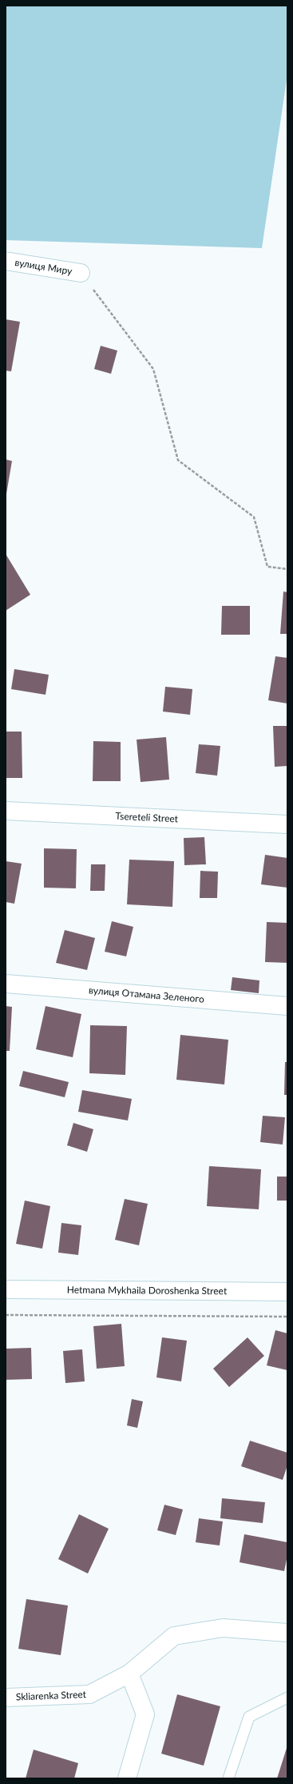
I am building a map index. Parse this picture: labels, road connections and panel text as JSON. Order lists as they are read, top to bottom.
{
  "streets": {
    "street": [
      "вулиця Миру",
      "Tsereteli Street",
      "вулиця Отамана Зеленого",
      "Hetmana Mykhaila Doroshenka Street",
      "Skliarenka Street"
    ]
  }
}
